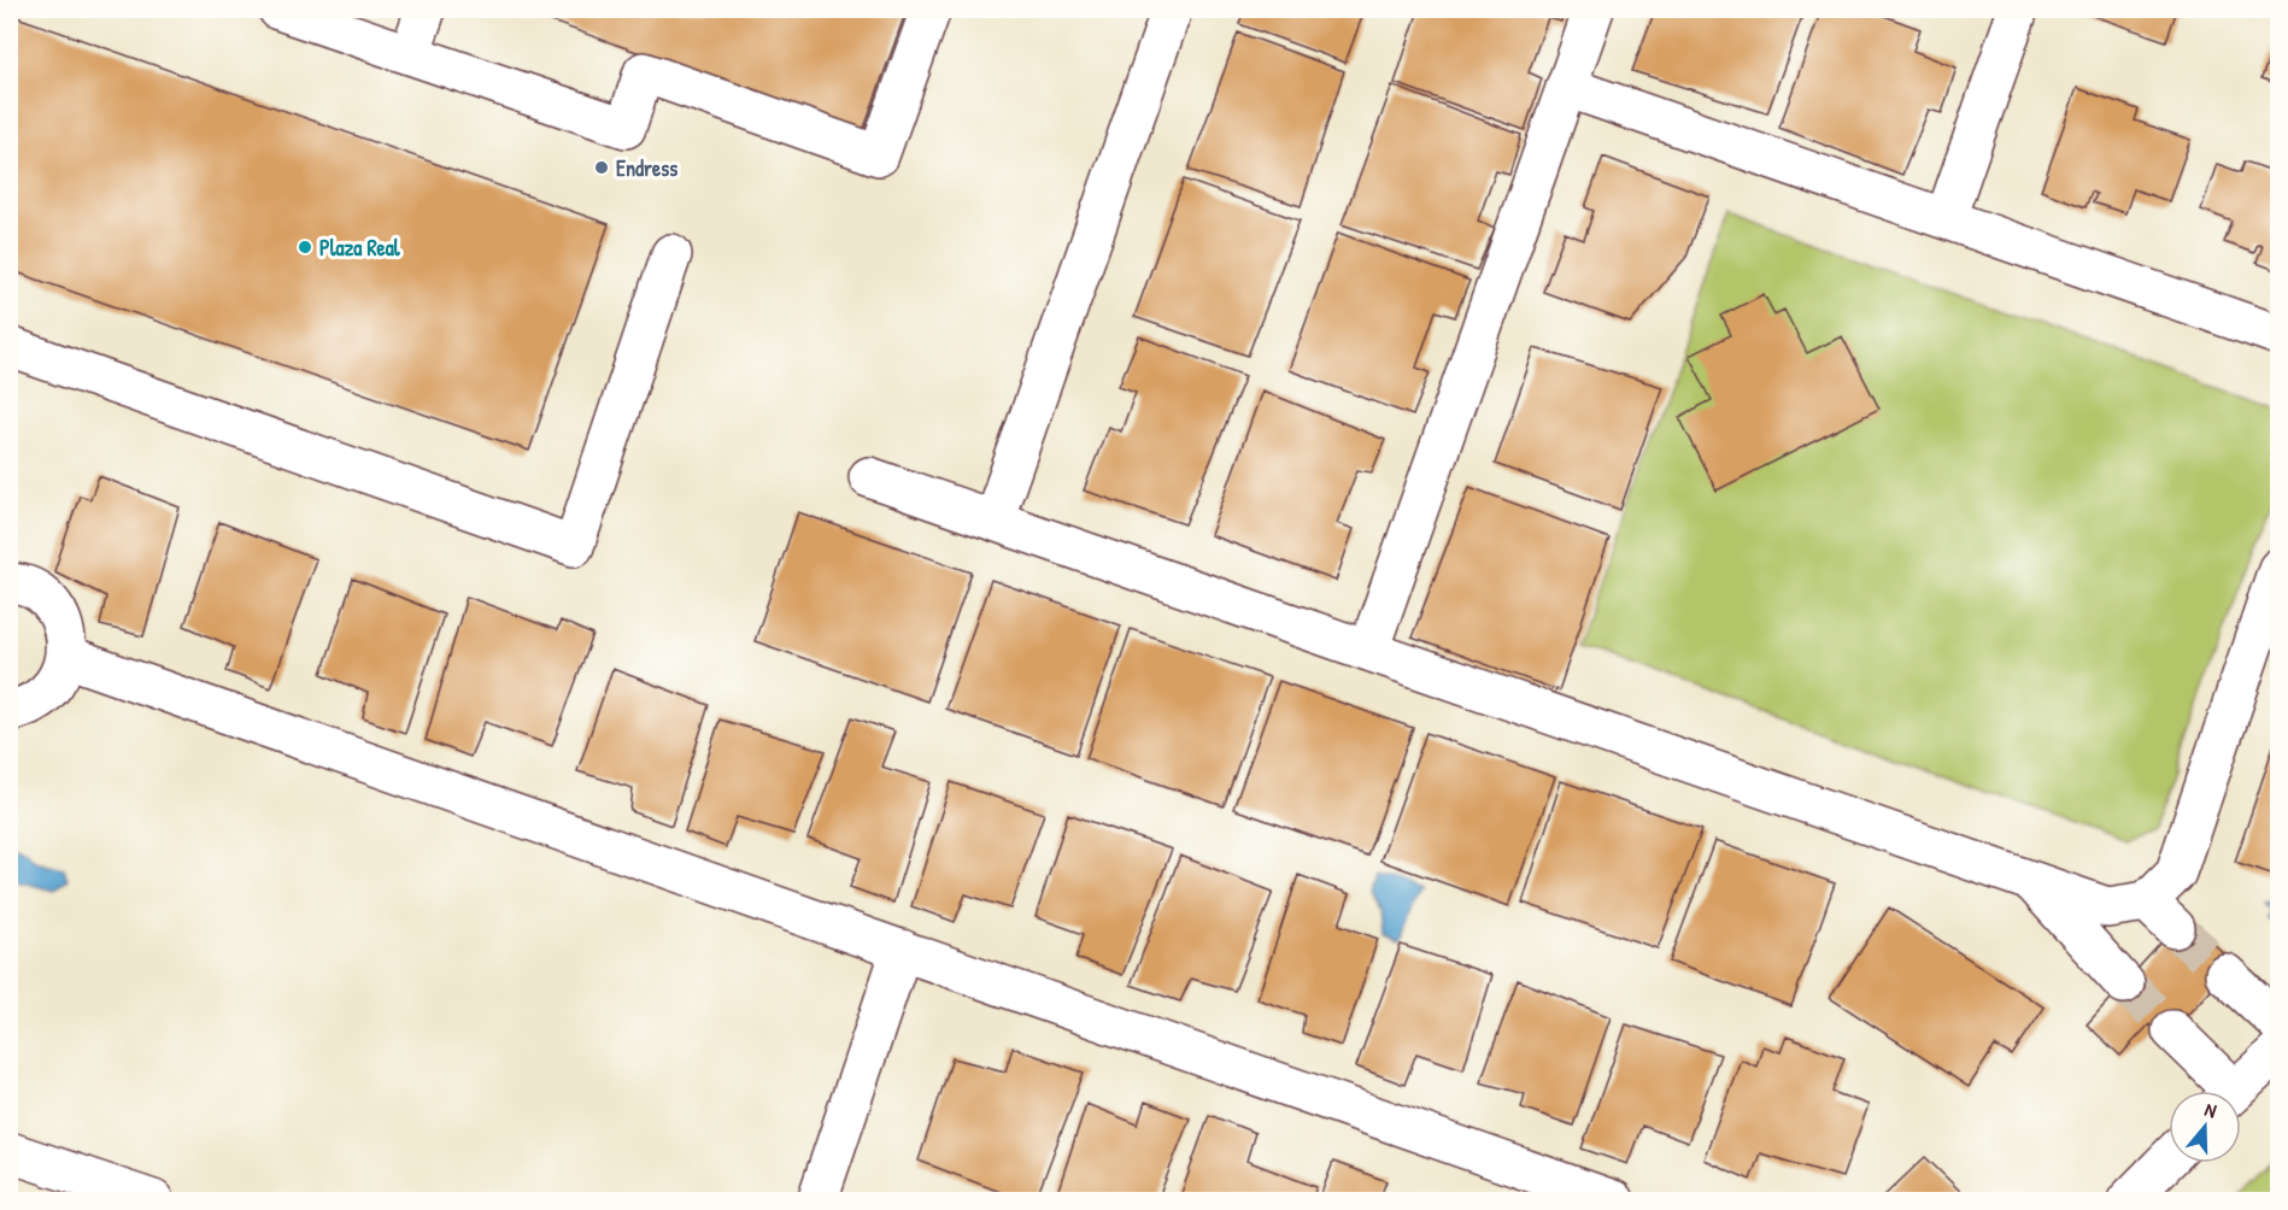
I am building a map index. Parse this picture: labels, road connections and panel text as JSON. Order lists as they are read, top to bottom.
{
  "places": ["Endress", "Plaza Real"],
  "north": "top"
}
